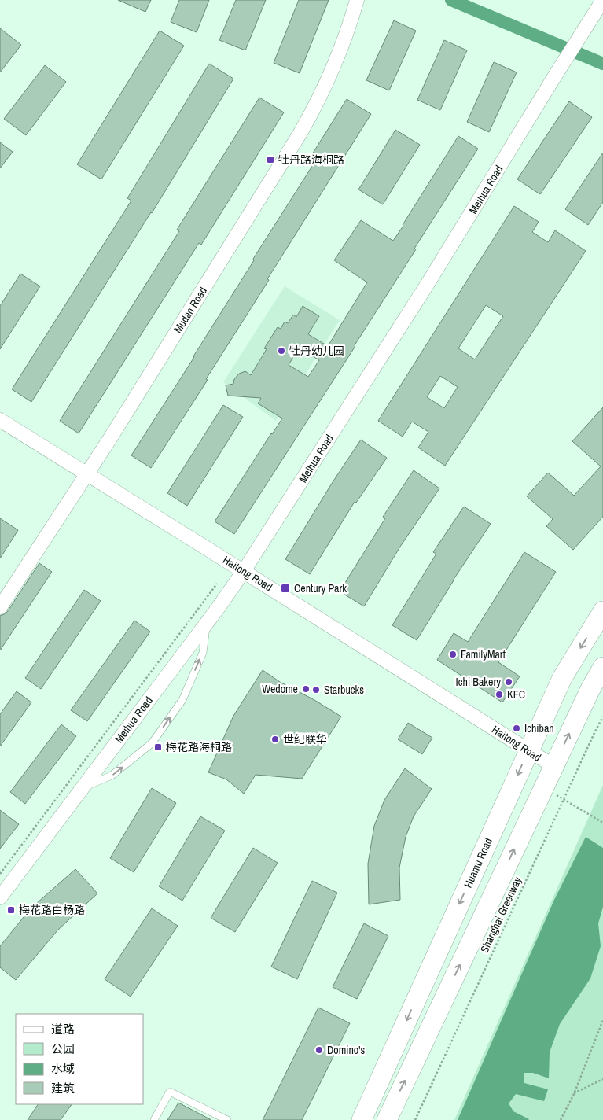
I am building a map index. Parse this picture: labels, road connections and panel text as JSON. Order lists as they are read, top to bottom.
{
  "streets": {
    "main road": ["Huamu Road"],
    "street": ["Meihua Road", "Mudan Road", "Haitong Road"],
    "path": ["Shanghai Greenway"]
  },
  "crossings": [
    ["Meihua Road", "Haitong Road"],
    ["Mudan Road", "Haitong Road"],
    ["Haitong Road", "Huamu Road"]
  ],
  "places": {
    "transit": [
      "牡丹路海桐路",
      "Century Park",
      "梅花路海桐路",
      "梅花路白杨路"
    ],
    "other": [
      "牡丹幼儿园",
      "FamilyMart",
      "Ichi Bakery",
      "Wedome",
      "Starbucks",
      "KFC",
      "Ichiban",
      "世纪联华",
      "Domino's"
    ]
  },
  "legend": [
    "道路",
    "公园",
    "水域",
    "建筑"
  ]
}
